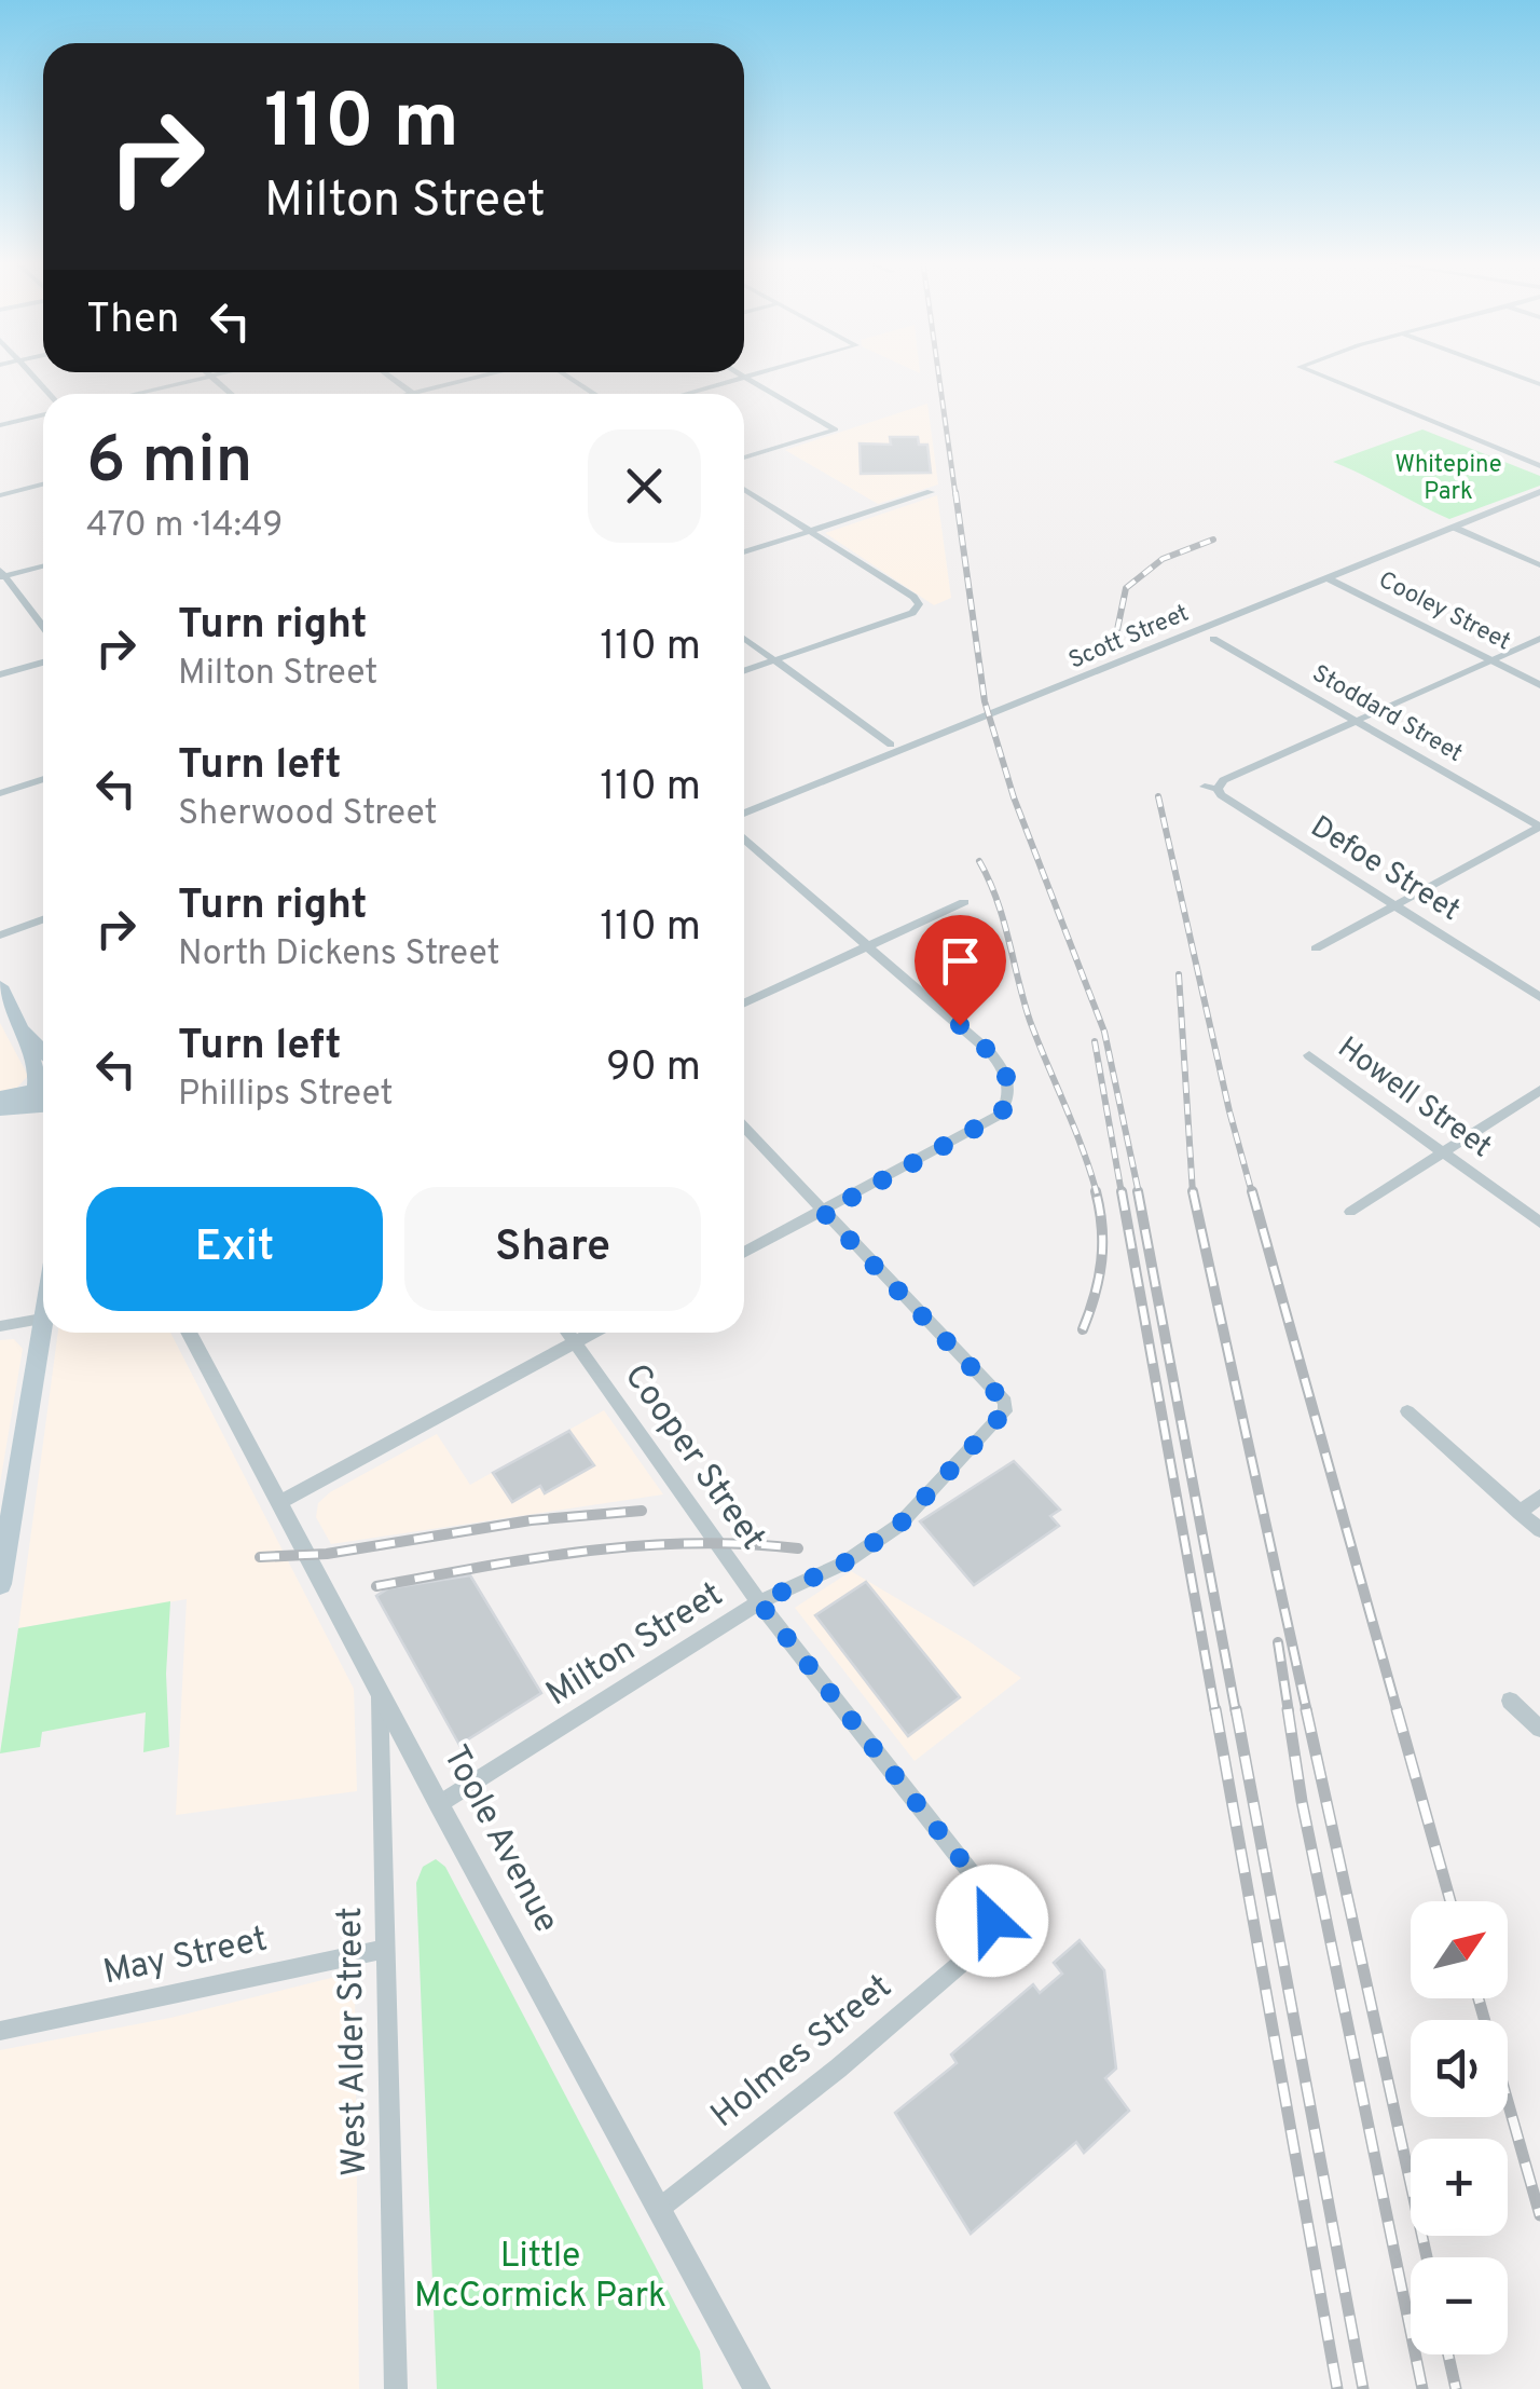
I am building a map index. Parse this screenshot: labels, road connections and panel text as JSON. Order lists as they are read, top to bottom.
{
  "streets": {
    "street": [
      "Cooley Street",
      "Scott Street",
      "Stoddard Street",
      "Defoe Street",
      "Howell Street",
      "Cooper Street",
      "Milton Street",
      "Toole Avenue",
      "May Street",
      "West Alder Street",
      "Holmes Street"
    ]
  },
  "crossings": [
    ["Cooley Street", "Scott Street"],
    ["Stoddard Street", "Defoe Street"],
    ["Cooper Street", "Milton Street"],
    ["Cooper Street", "Holmes Street"],
    ["Milton Street", "Toole Avenue"],
    ["Toole Avenue", "West Alder Street"],
    ["Toole Avenue", "Holmes Street"],
    ["May Street", "West Alder Street"]
  ],
  "parks": ["Whitepine Park", "Little McCormick Park"],
  "north": "top right",
  "page": {
    "turn": ["110 m", "Milton Street"],
    "then": "Then",
    "heading": ["6 min", "470 m · 14:49"],
    "list": [
      {
        "name": "Turn right",
        "note": "Milton Street",
        "value": "110 m"
      },
      {
        "name": "Turn left",
        "note": "Sherwood Street",
        "value": "110 m"
      },
      {
        "name": "Turn right",
        "note": "North Dickens Street",
        "value": "110 m"
      },
      {
        "name": "Turn left",
        "note": "Phillips Street",
        "value": "90 m"
      }
    ],
    "buttons": ["Exit", "Share"],
    "map_buttons": ["+", "−"]
  }
}
